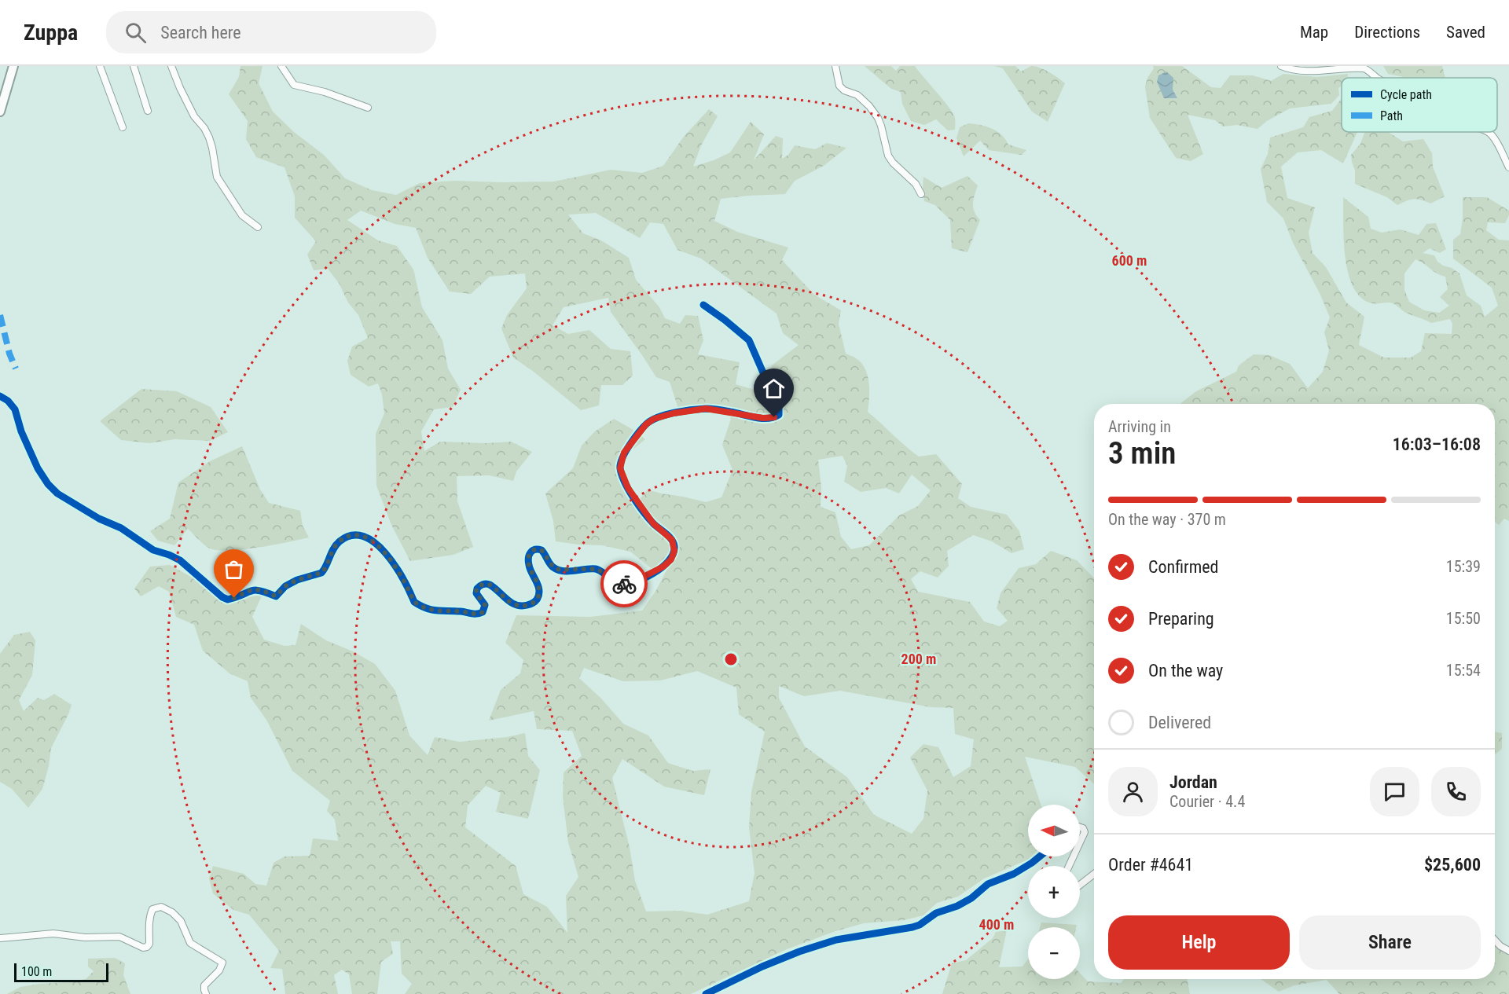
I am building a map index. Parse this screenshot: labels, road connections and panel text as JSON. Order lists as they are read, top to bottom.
{
  "legend": ["Cycle path", "Path"],
  "scale_bar": "100 m",
  "north": "left",
  "page": {
    "header": "Zuppa",
    "search": "Search here",
    "nav": ["Map", "Directions", "Saved"],
    "heading": ["3 min", "Arriving in", "16:03–16:08"],
    "panel": [
      "Jordan",
      "Courier · 4.4",
      "Order #4641",
      "$25,600"
    ],
    "bar": "On the way · 370 m",
    "list": [
      ["Confirmed", "15:39"],
      ["Preparing", "15:50"],
      ["On the way", "15:54"],
      "Delivered"
    ],
    "map_buttons": ["+", "−"],
    "buttons": ["Help", "Share"],
    "scale": "100 m"
  },
  "rings": ["600 m", "200 m", "400 m"]
}
